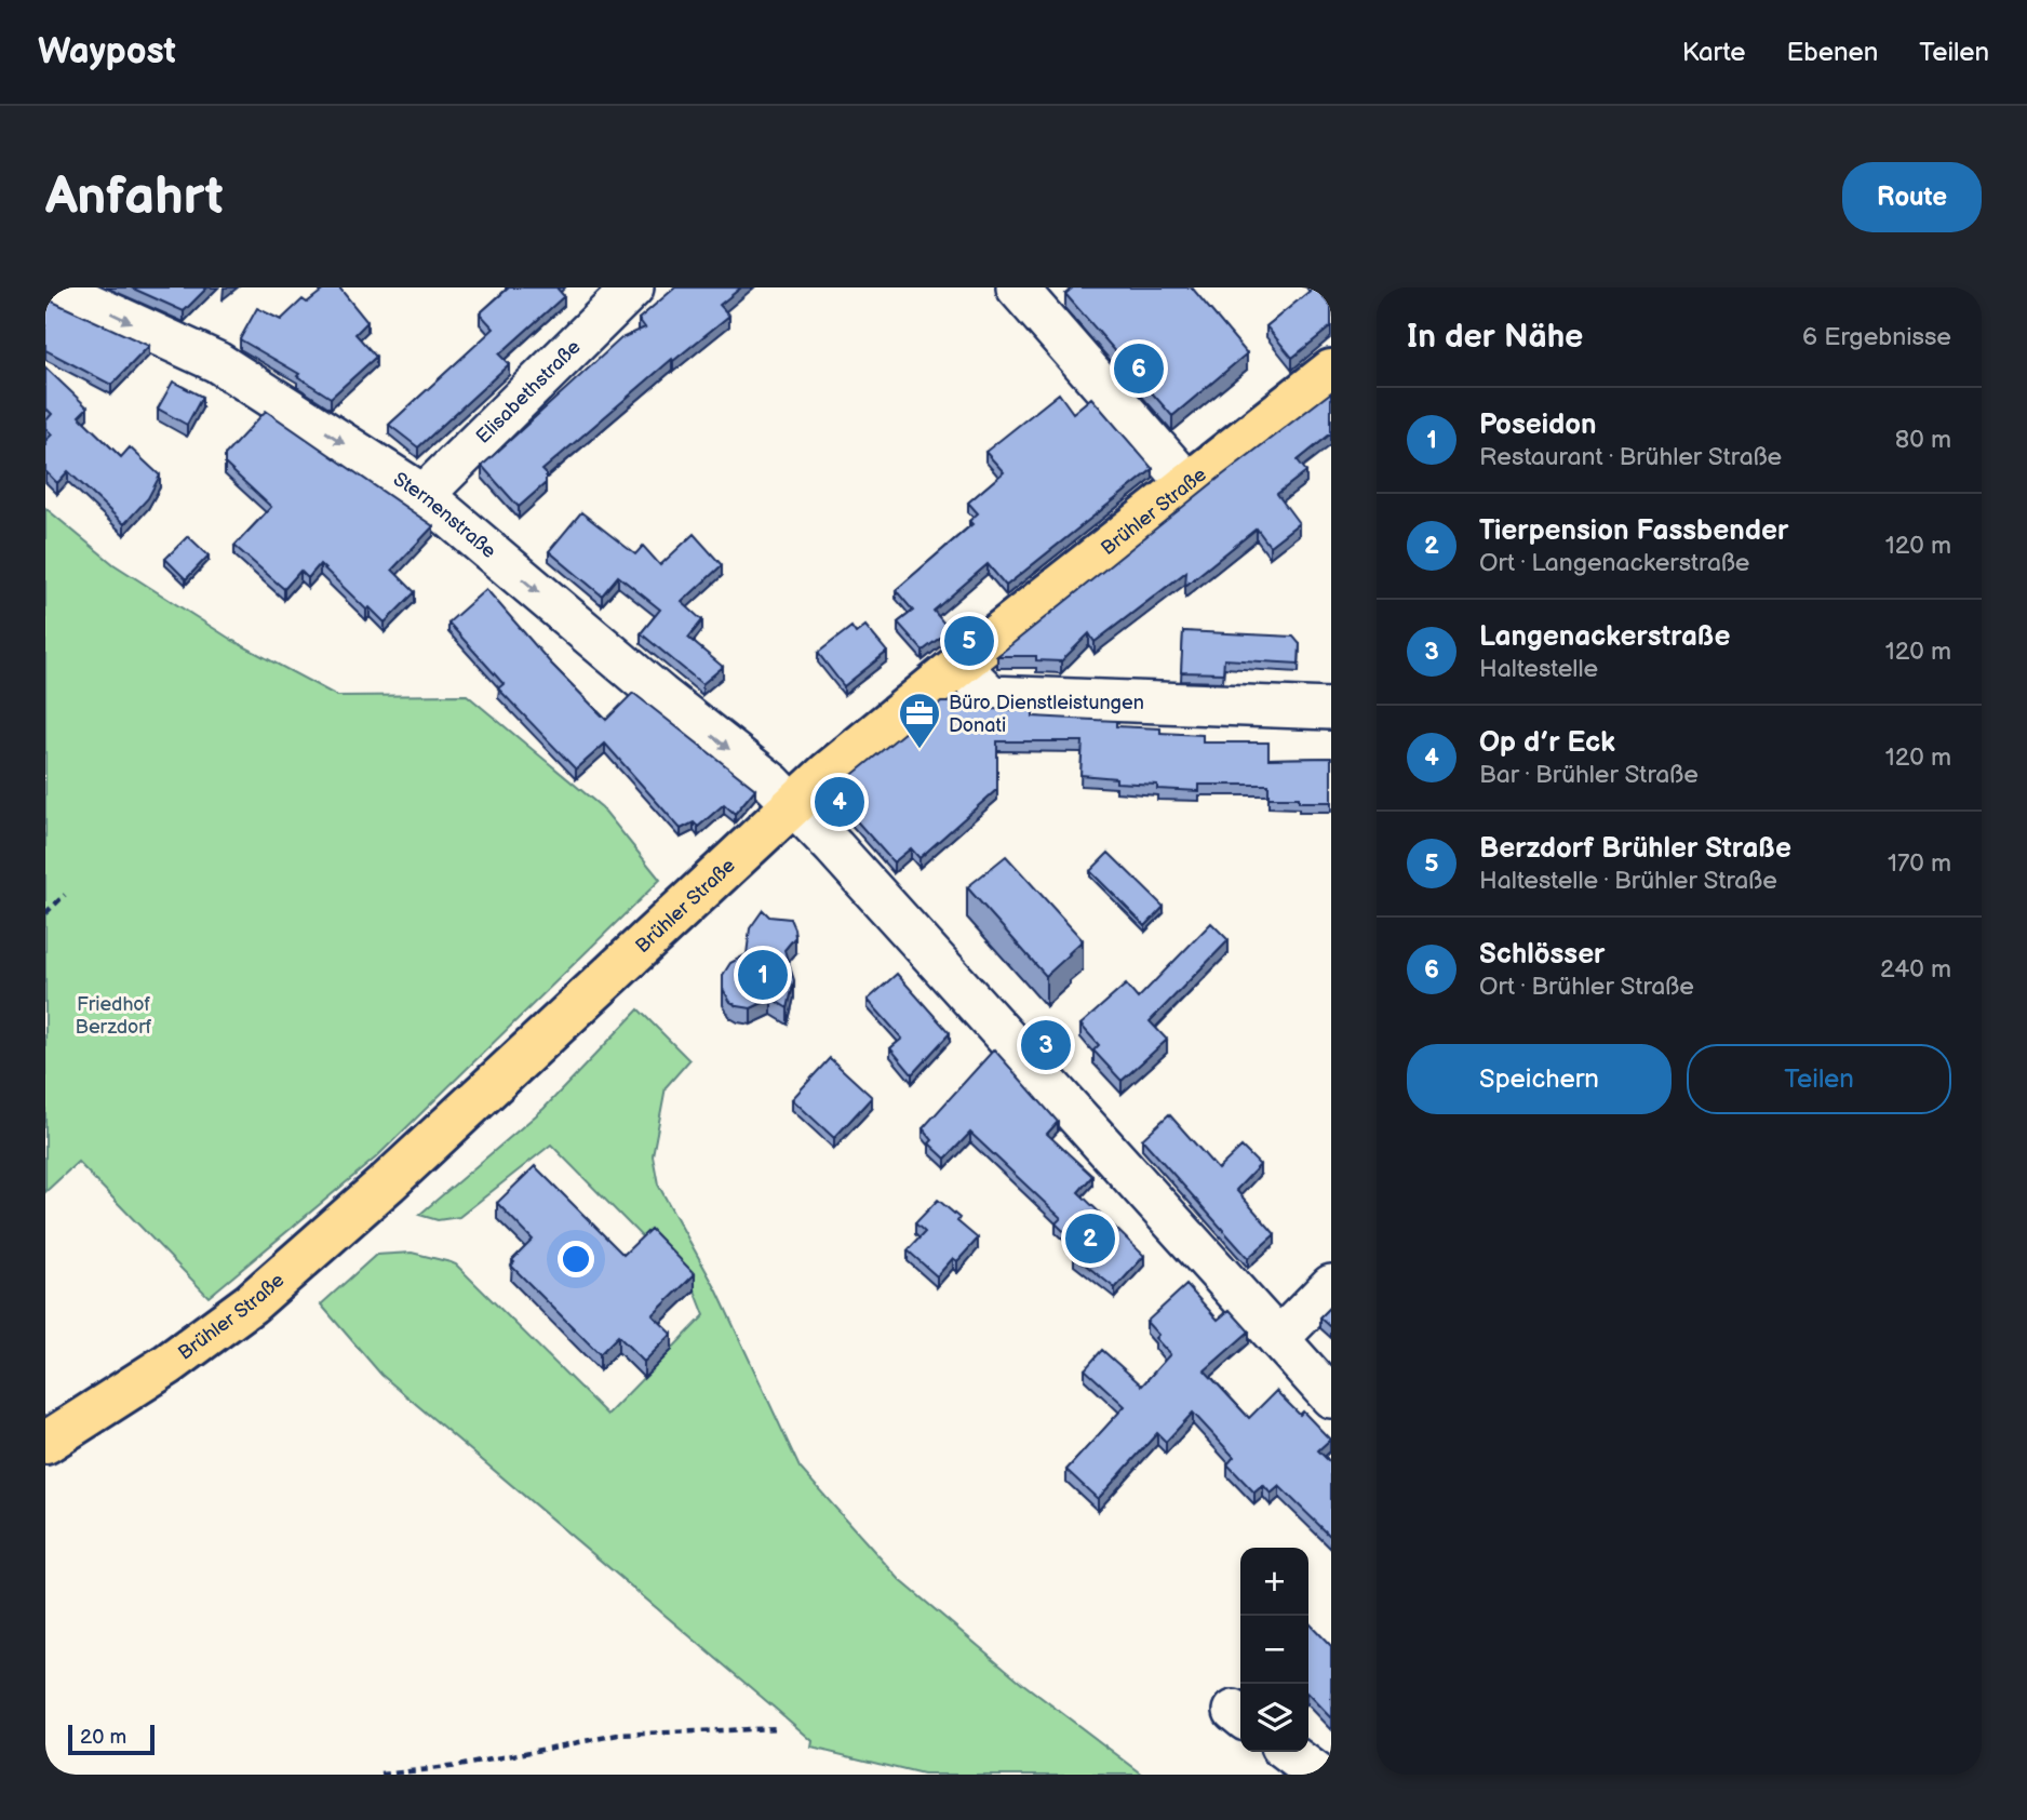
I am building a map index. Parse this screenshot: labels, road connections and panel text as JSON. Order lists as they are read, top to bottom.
{
  "streets": {
    "main road": ["Brühler Straße"],
    "street": ["Elisabethstraße", "Sternenstraße"]
  },
  "crossings": [
    ["Elisabethstraße", "Sternenstraße"],
    ["Brühler Straße", "Sternenstraße"]
  ],
  "one_way": ["Sternenstraße"],
  "parks": ["Friedhof Berzdorf"],
  "places": {
    "office": ["Büro Dienstleistungen Donati"]
  },
  "scale_bar": "20 m",
  "page": {
    "header": "Waypost",
    "nav": ["Karte", "Ebenen", "Teilen"],
    "buttons": [
      "Route",
      ["Speichern", "Teilen"]
    ],
    "title": "Anfahrt",
    "heading": ["In der Nähe", "6 Ergebnisse"],
    "pins": [
      "6",
      "5",
      "4",
      "1",
      "3",
      "2"
    ],
    "list": [
      {
        "mark": "1",
        "name": "Poseidon",
        "note": "Restaurant · Brühler Straße",
        "value": "80 m"
      },
      {
        "mark": "2",
        "name": "Tierpension Fassbender",
        "note": "Ort · Langenackerstraße",
        "value": "120 m"
      },
      {
        "mark": "3",
        "name": "Langenackerstraße",
        "note": "Haltestelle",
        "value": "120 m"
      },
      {
        "mark": "4",
        "name": "Op d’r Eck",
        "note": "Bar · Brühler Straße",
        "value": "120 m"
      },
      {
        "mark": "5",
        "name": "Berzdorf Brühler Straße",
        "note": "Haltestelle · Brühler Straße",
        "value": "170 m"
      },
      {
        "mark": "6",
        "name": "Schlösser",
        "note": "Ort · Brühler Straße",
        "value": "240 m"
      }
    ],
    "map_buttons": ["+", "−"],
    "scale": "20 m"
  }
}
